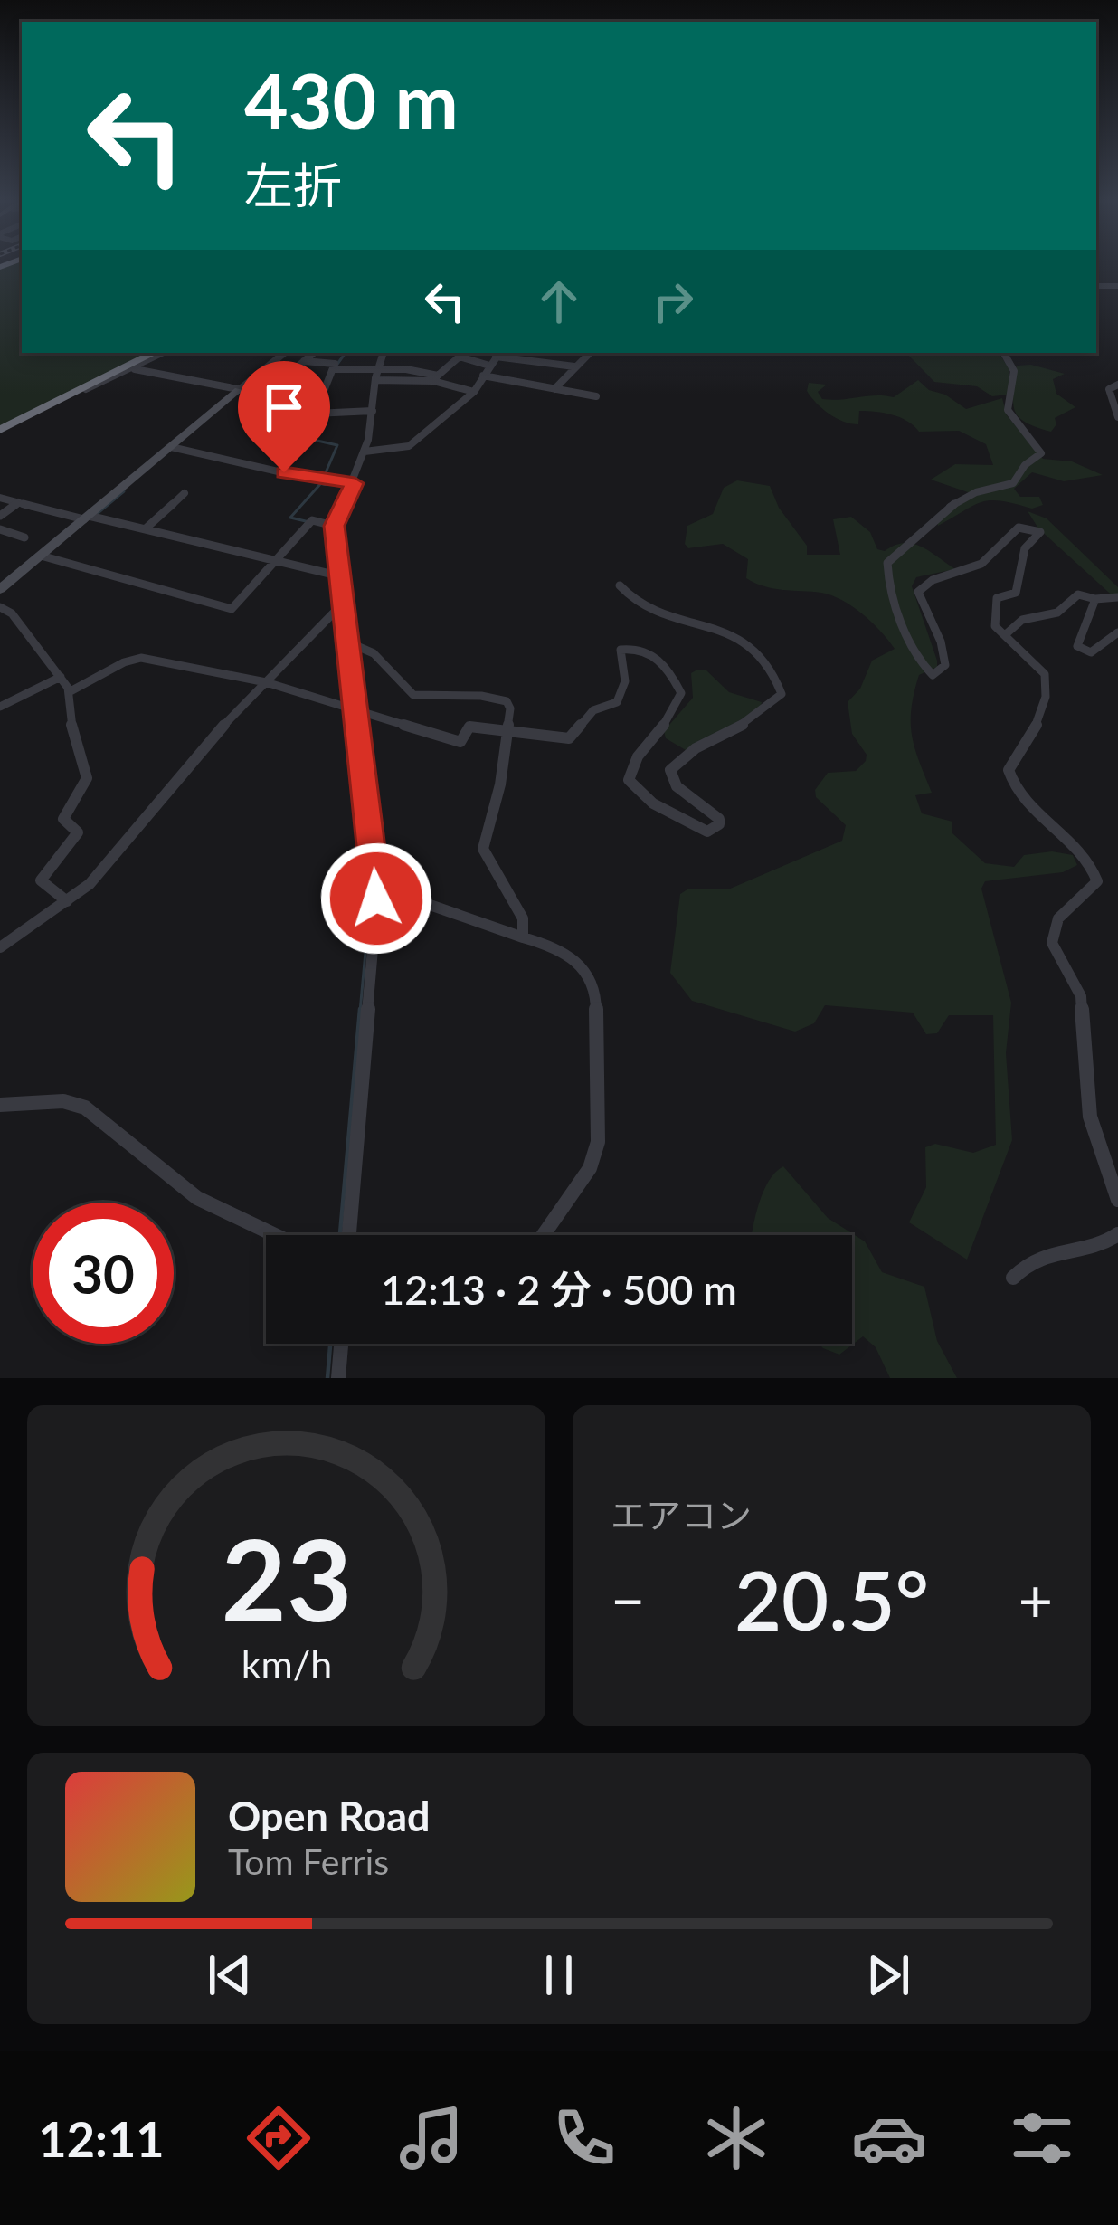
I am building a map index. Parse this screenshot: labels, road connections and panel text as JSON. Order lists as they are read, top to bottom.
{
  "page": {
    "turn": ["430 m", "左折"],
    "limit": "30",
    "trip": "12:13 · 2 分 · 500 m",
    "tile": "エアコン",
    "heat": ["−", "20.5°", "+"],
    "song": ["Open Road", "Tom Ferris"],
    "tabs": "12:11",
    "gauge": ["23", "km/h"]
  }
}
